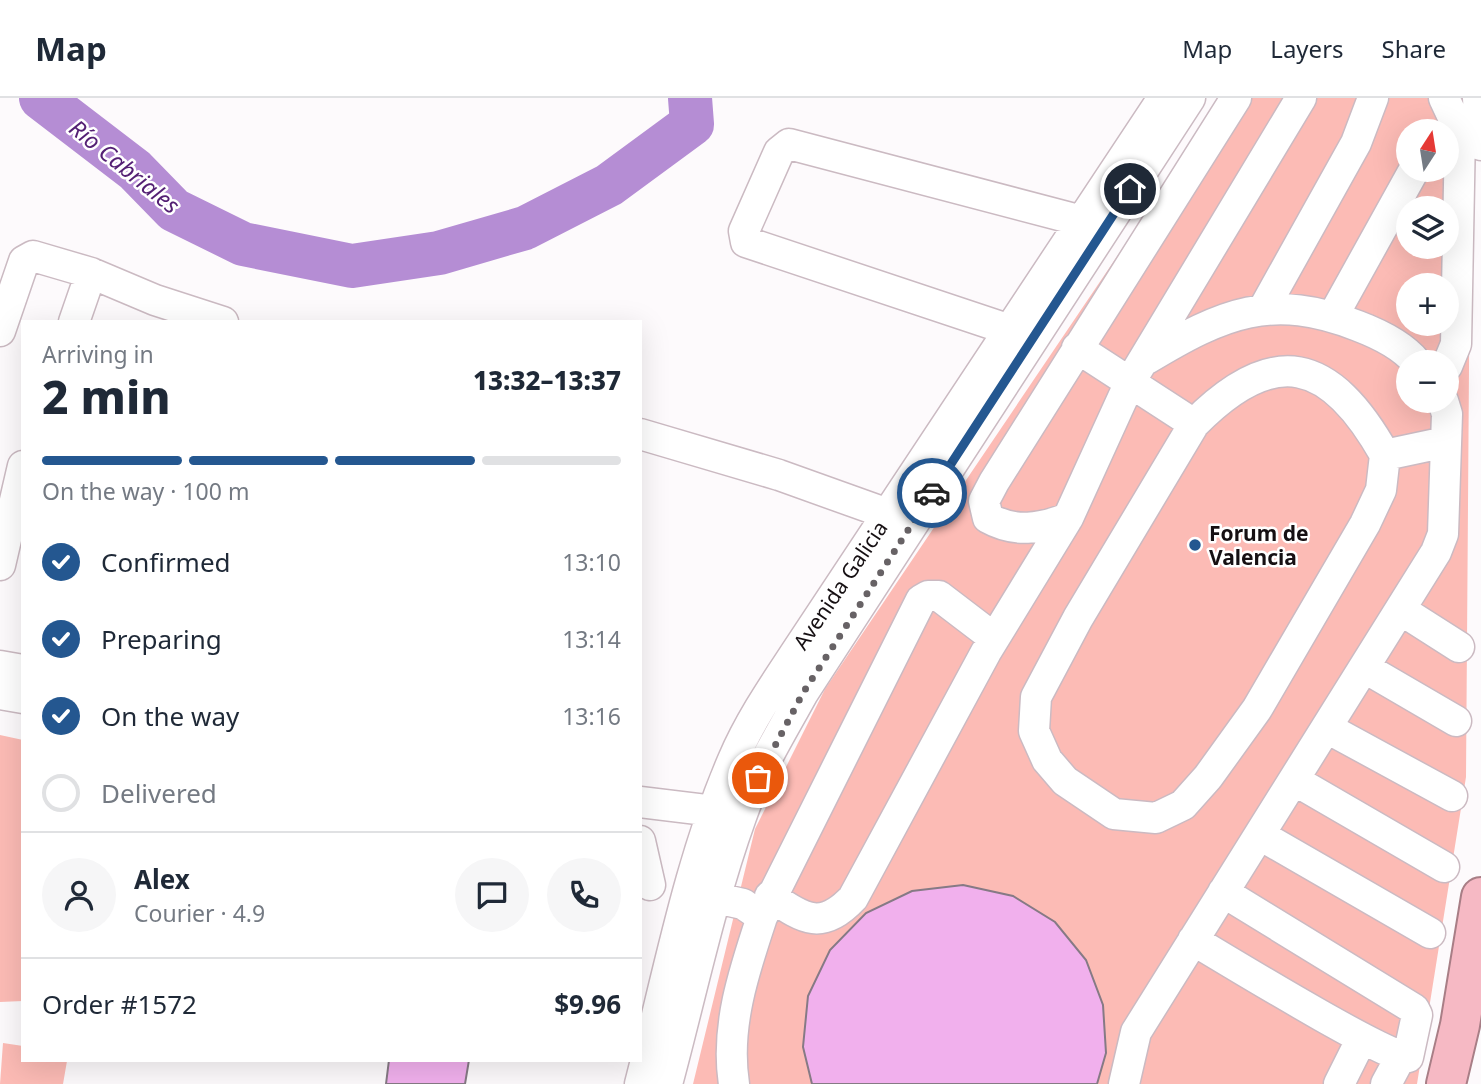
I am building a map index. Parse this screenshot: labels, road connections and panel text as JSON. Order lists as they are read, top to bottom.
{
  "streets": {
    "street": ["Avenida Galicia"]
  },
  "water": ["Río Cabriales"],
  "places": ["Forum de Valencia"],
  "north": "top",
  "page": {
    "header": "Map",
    "nav": ["Map", "Layers", "Share"],
    "map_buttons": ["+", "−"],
    "heading": ["2 min", "Arriving in", "13:32–13:37"],
    "panel": [
      "Alex",
      "Courier · 4.9",
      "Order #1572",
      "$9.96"
    ],
    "bar": "On the way · 100 m",
    "list": [
      ["Confirmed", "13:10"],
      ["Preparing", "13:14"],
      ["On the way", "13:16"],
      "Delivered"
    ]
  }
}
